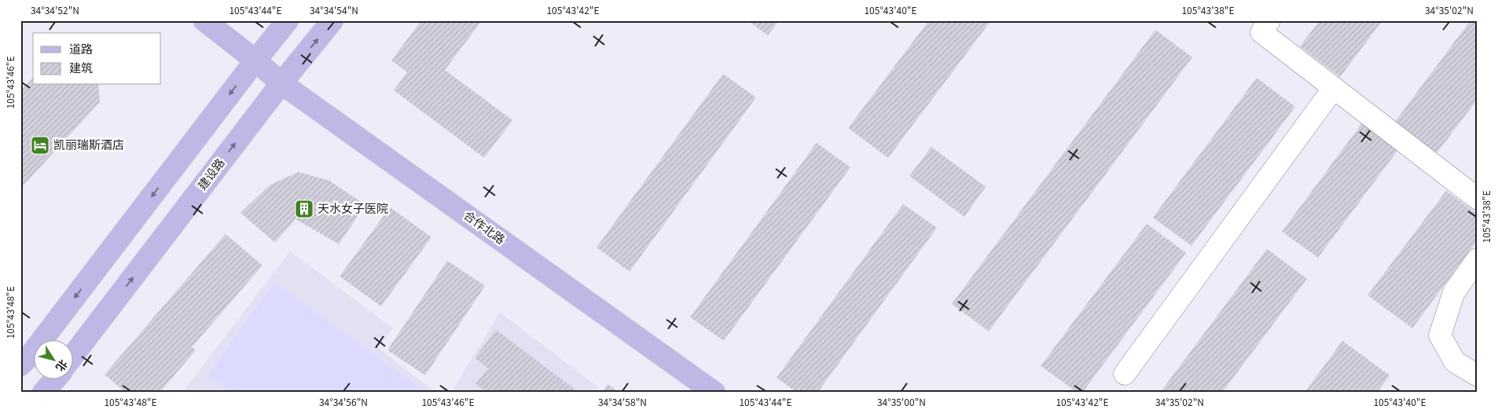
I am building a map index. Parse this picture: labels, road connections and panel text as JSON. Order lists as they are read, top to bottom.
{
  "streets": {
    "main road": ["建设路", "合作北路"]
  },
  "crossings": [
    ["建设路", "合作北路"]
  ],
  "places": {
    "hotel": ["凯丽瑞斯酒店"],
    "building": ["天水女子医院"]
  },
  "legend": ["道路", "建筑"],
  "north": "bottom right",
  "coordinates": [
    "34°34'52\"N",
    "105°43'44\"E",
    "34°34'54\"N",
    "105°43'42\"E",
    "105°43'40\"E",
    "105°43'38\"E",
    "34°35'02\"N",
    "105°43'46\"E",
    "105°43'48\"E",
    "34°34'56\"N",
    "34°34'58\"N",
    "34°35'00\"N"
  ]
}
